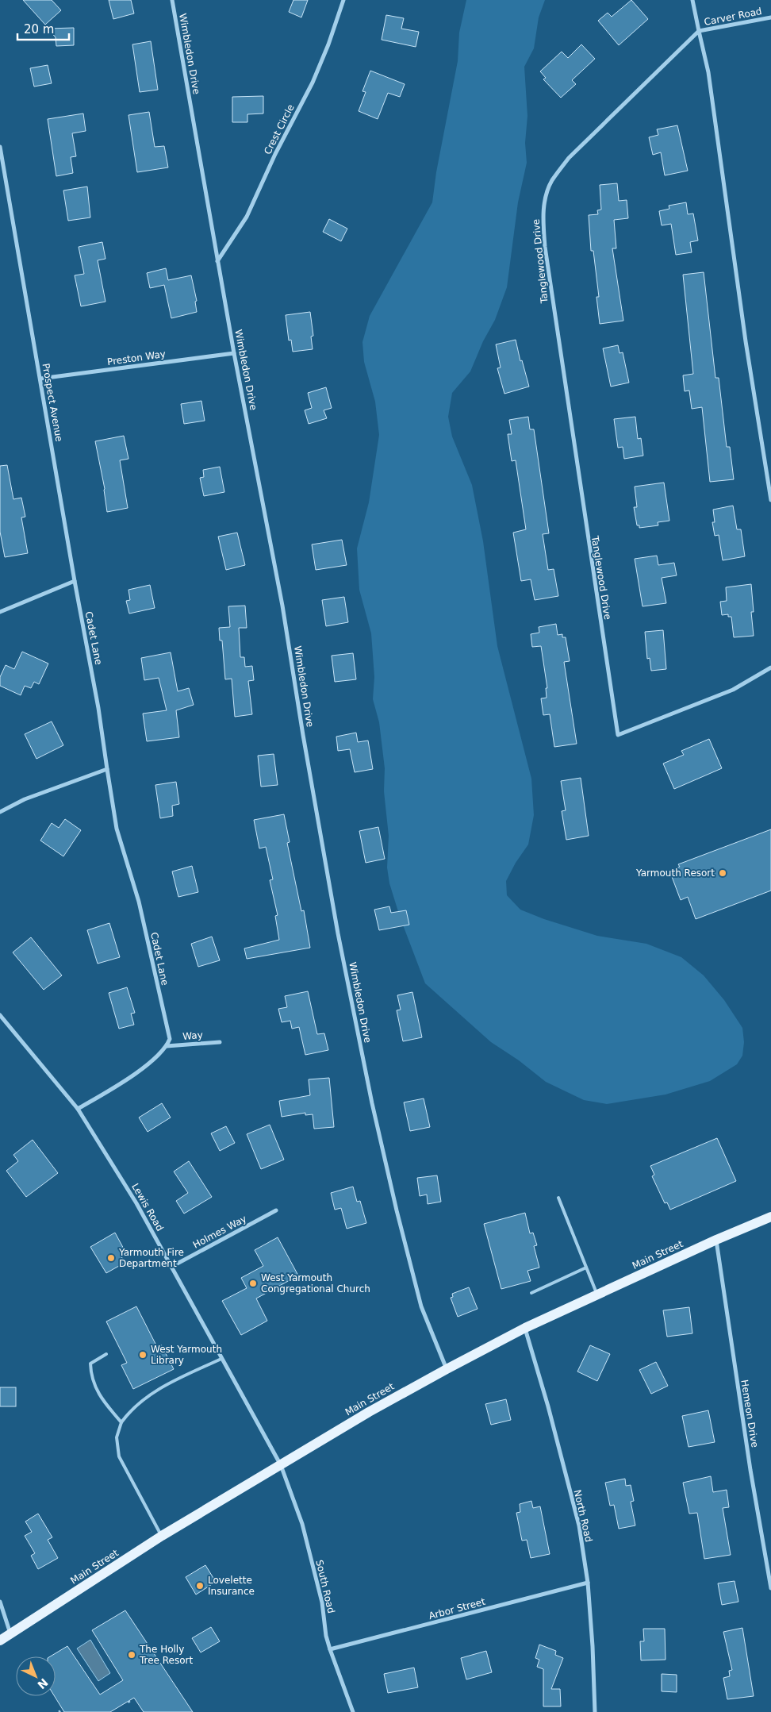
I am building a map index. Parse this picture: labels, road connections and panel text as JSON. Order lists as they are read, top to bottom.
{
  "streets": {
    "main road": ["Main Street"],
    "street": [
      "Carver Road",
      "Wimbledon Drive",
      "Crest Circle",
      "Tanglewood Drive",
      "Preston Way",
      "Prospect Avenue",
      "Cadet Lane",
      "Way",
      "Lewis Road",
      "Holmes Way",
      "Hemeon Drive",
      "North Road",
      "South Road",
      "Arbor Street"
    ]
  },
  "crossings": [
    ["Carver Road", "Tanglewood Drive"],
    ["Wimbledon Drive", "Crest Circle"],
    ["Wimbledon Drive", "Preston Way"],
    ["Wimbledon Drive", "Main Street"],
    ["Preston Way", "Prospect Avenue"],
    ["Prospect Avenue", "Cadet Lane"],
    ["Cadet Lane", "Way"],
    ["Lewis Road", "Holmes Way"],
    ["Lewis Road", "Main Street"],
    ["Lewis Road", "South Road"],
    ["Main Street", "Hemeon Drive"],
    ["Main Street", "North Road"],
    ["Main Street", "South Road"],
    ["North Road", "Arbor Street"],
    ["South Road", "Arbor Street"]
  ],
  "places": [
    "Yarmouth Resort",
    "Yarmouth Fire Department",
    "West Yarmouth Congregational Church",
    "West Yarmouth Library",
    "Lovelette Insurance",
    "The Holly Tree Resort"
  ],
  "scale_bar": "20 m",
  "north": "bottom right"
}
